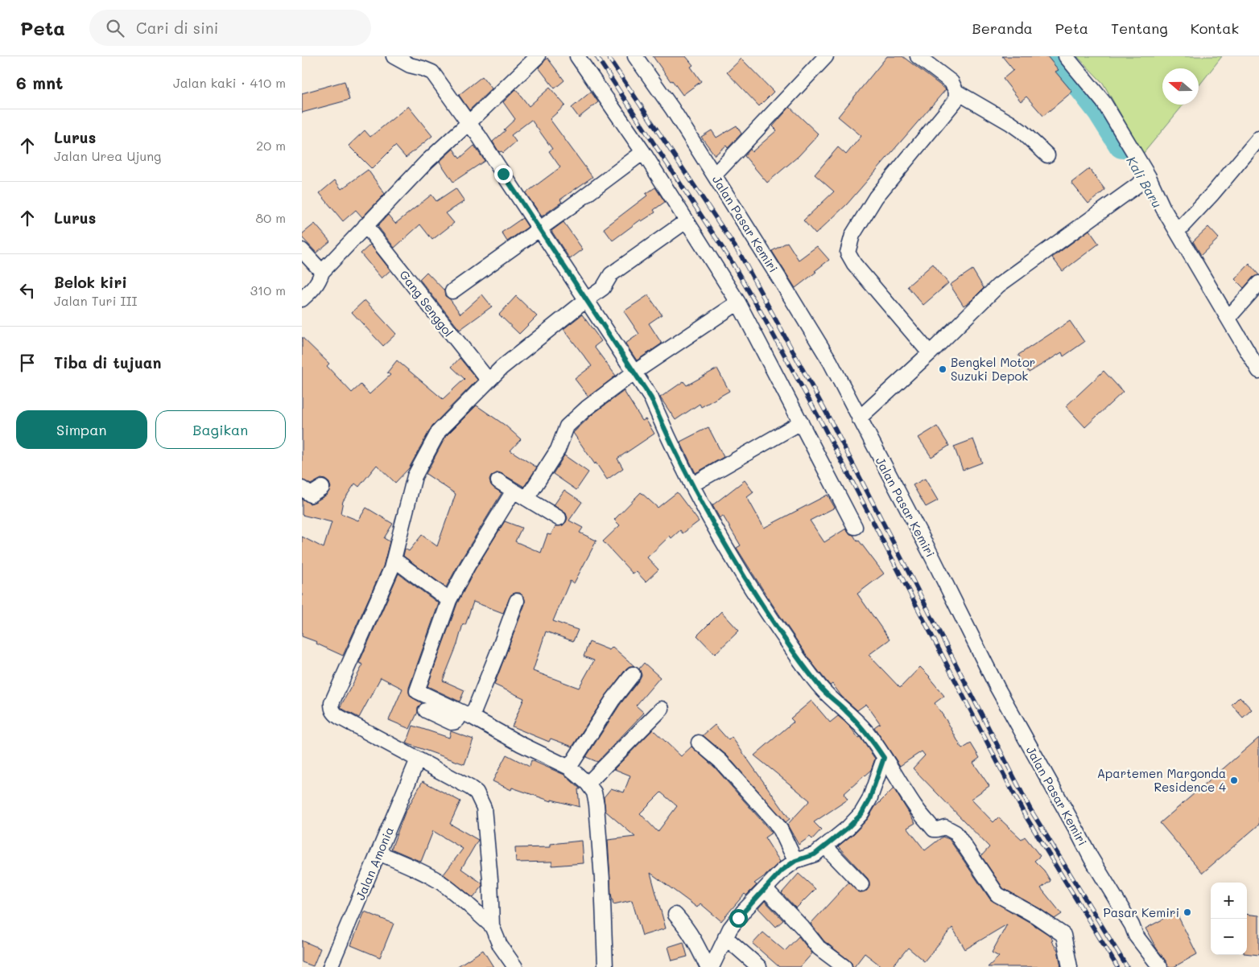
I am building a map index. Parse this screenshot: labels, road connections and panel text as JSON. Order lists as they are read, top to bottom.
{
  "streets": {
    "street": ["Jalan Pasar Kemiri", "Gang Senggol", "Jalan Amonia"]
  },
  "water": ["Kali Baru"],
  "places": ["Bengkel Motor Suzuki Depok", "Apartemen Margonda Residence 4", "Pasar Kemiri"],
  "north": "left",
  "page": {
    "header": "Peta",
    "search": "Cari di sini",
    "nav": [
      "Beranda",
      "Peta",
      "Tentang",
      "Kontak"
    ],
    "heading": ["6 mnt", "Jalan kaki · 410 m"],
    "list": [
      ["Lurus", "Jalan Urea Ujung", "20 m"],
      ["Lurus", "80 m"],
      ["Belok kiri", "Jalan Turi III", "310 m"],
      "Tiba di tujuan"
    ],
    "buttons": ["Simpan", "Bagikan"],
    "map_buttons": ["+", "−"]
  }
}
